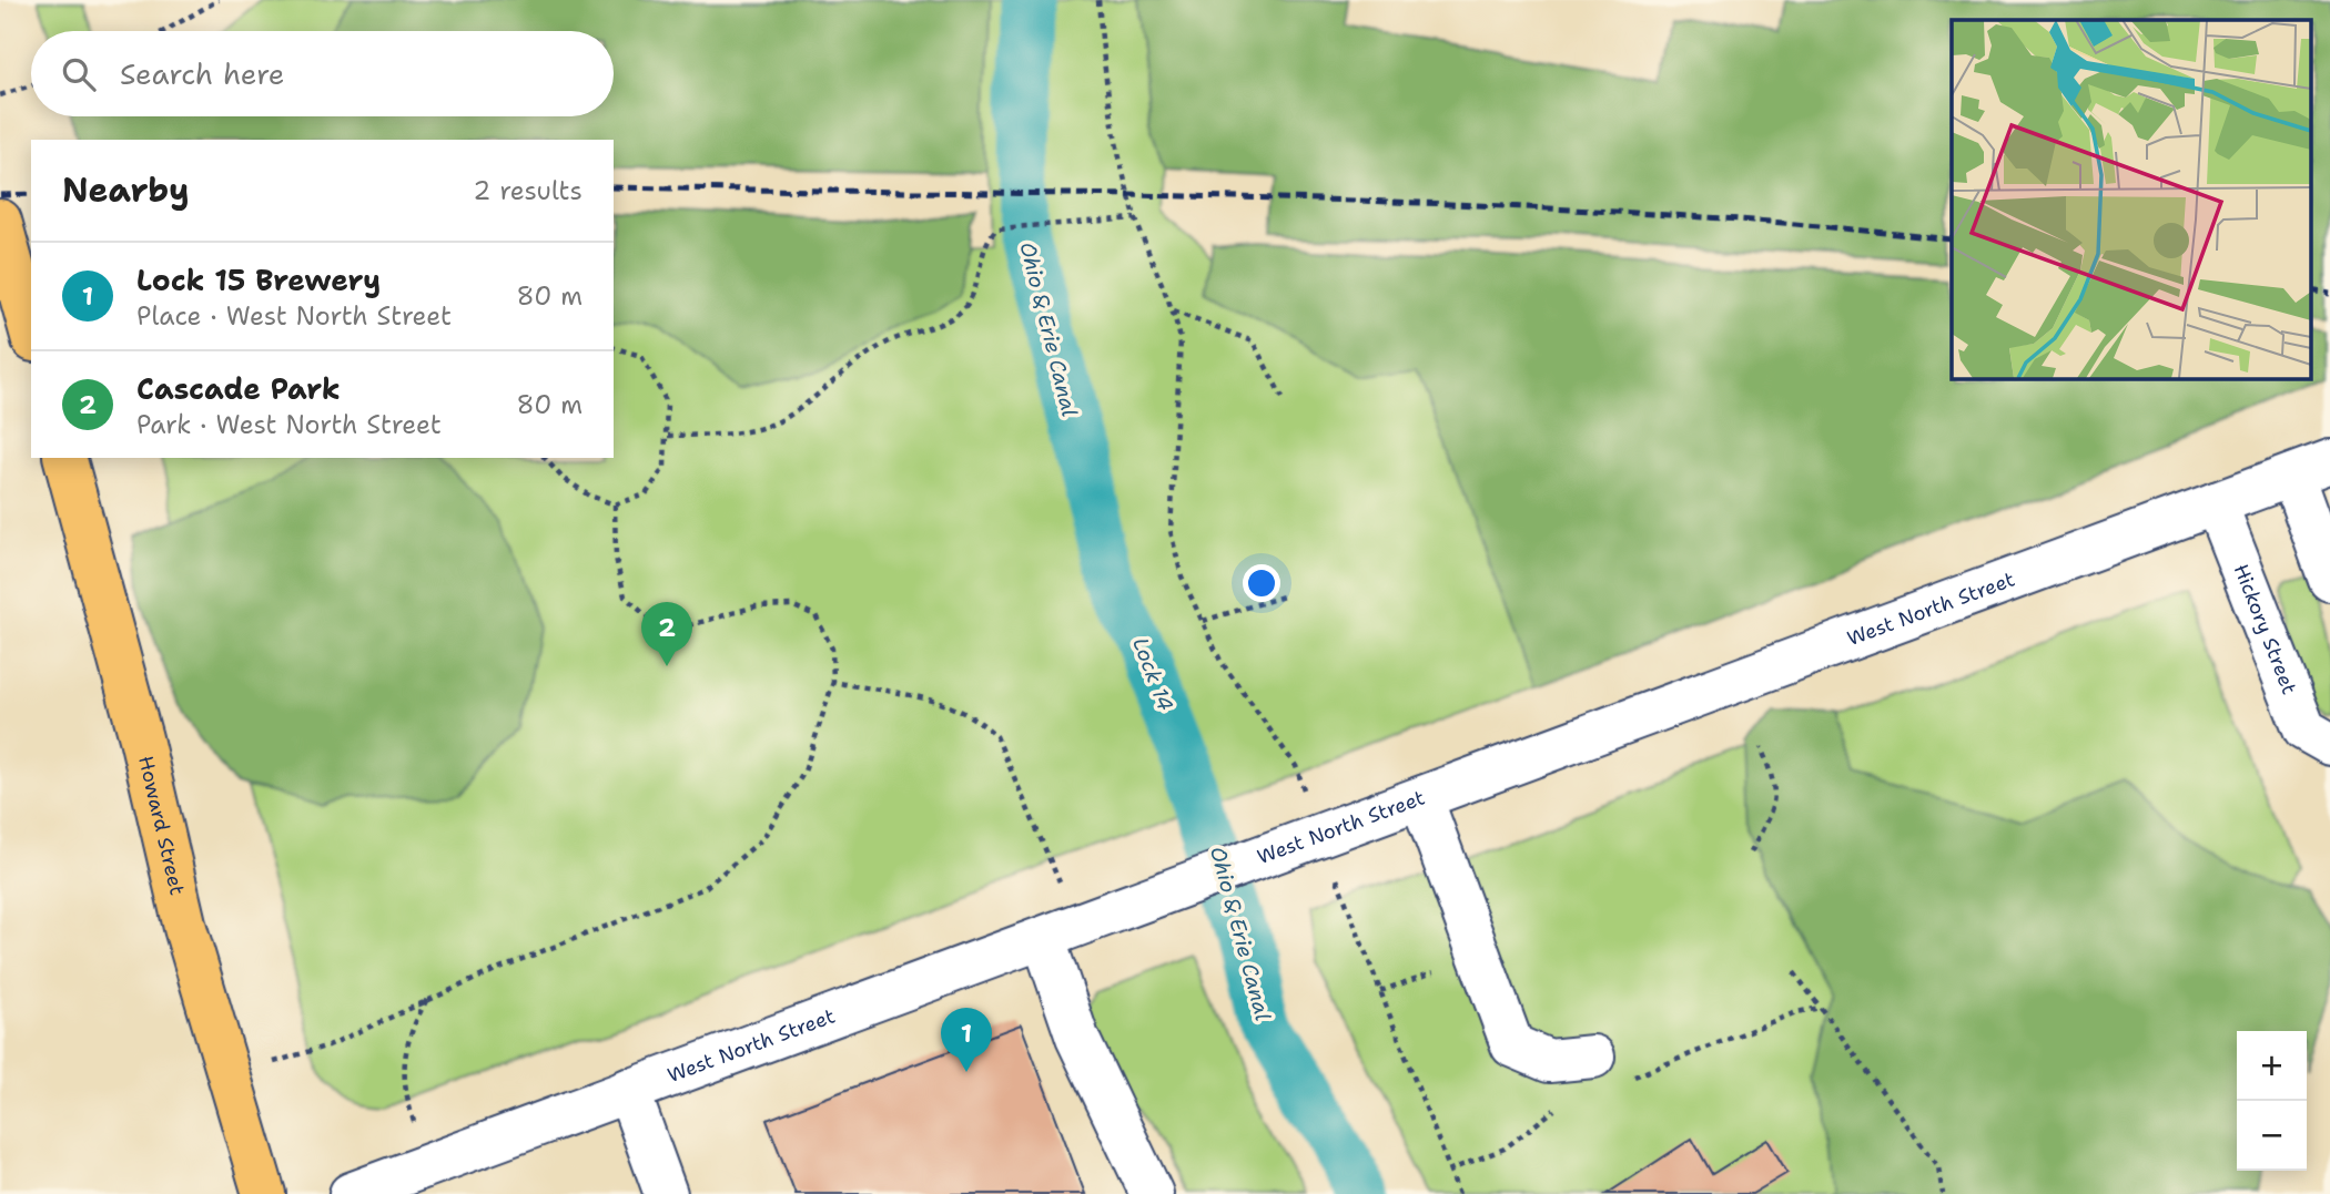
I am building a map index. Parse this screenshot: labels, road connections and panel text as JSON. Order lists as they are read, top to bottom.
{
  "streets": {
    "main road": ["Howard Street"],
    "street": ["West North Street", "Hickory Street"]
  },
  "crossings": [
    ["West North Street", "Hickory Street"]
  ],
  "water": ["Ohio & Erie Canal", "Lock 14"],
  "page": {
    "search": "Search here",
    "heading": ["Nearby", "2 results"],
    "list": [
      {
        "mark": "1",
        "name": "Lock 15 Brewery",
        "note": "Place · West North Street",
        "value": "80 m"
      },
      {
        "mark": "2",
        "name": "Cascade Park",
        "note": "Park · West North Street",
        "value": "80 m"
      }
    ],
    "pins": ["2", "1"],
    "map_buttons": ["+", "−"]
  }
}
